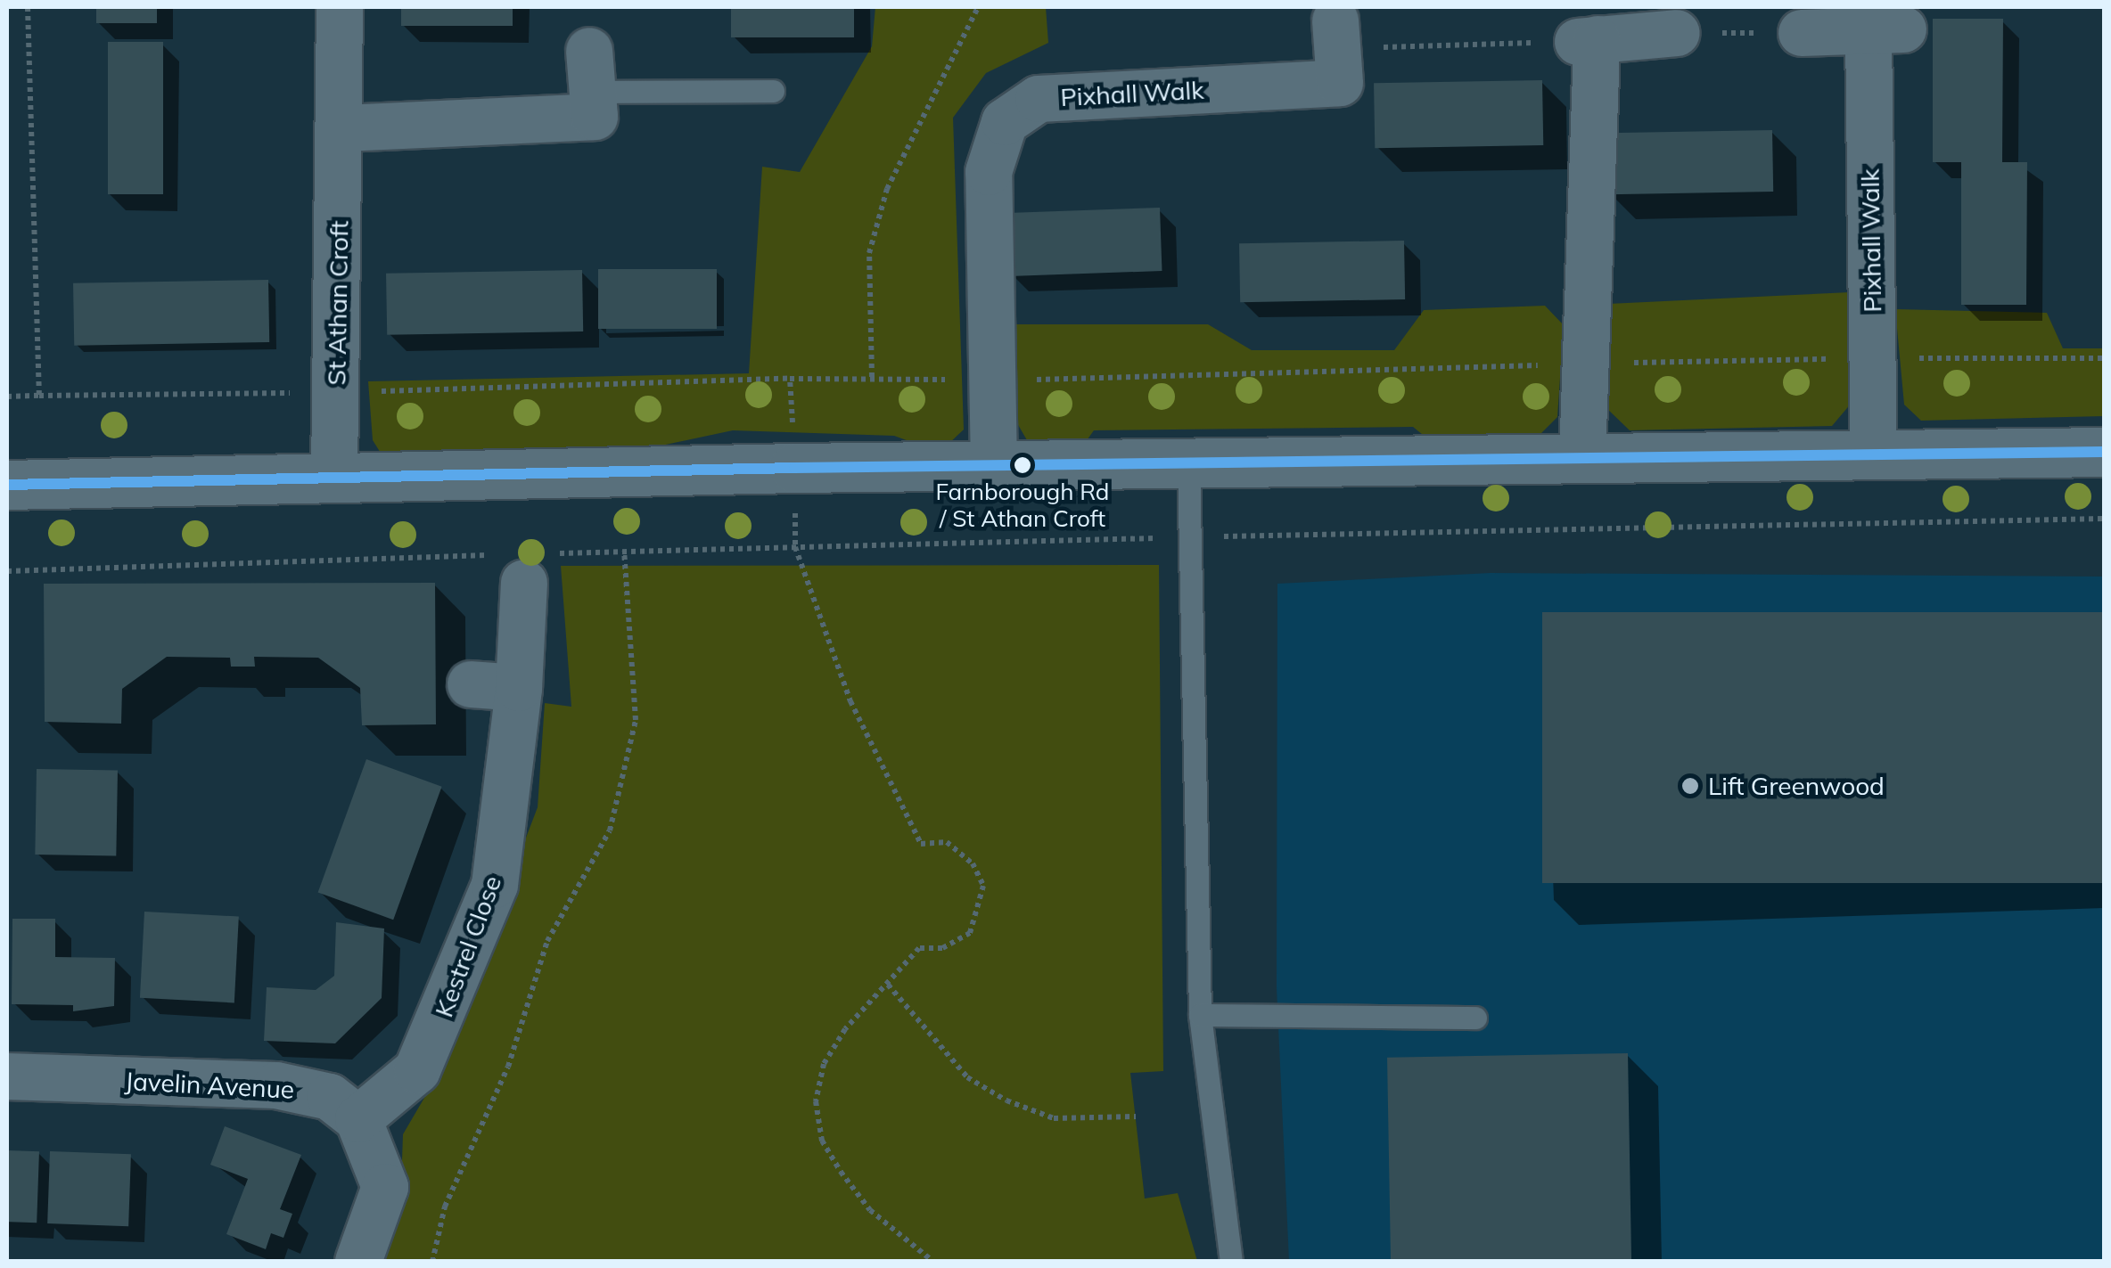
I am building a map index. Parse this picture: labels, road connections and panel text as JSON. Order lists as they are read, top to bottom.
{
  "streets": {
    "street": [
      "Pixhall Walk",
      "St Athan Croft",
      "Kestrel Close",
      "Javelin Avenue"
    ]
  },
  "crossings": [
    ["Kestrel Close", "Javelin Avenue"]
  ],
  "places": ["Farnborough Rd / St Athan Croft", "Lift Greenwood"]
}
